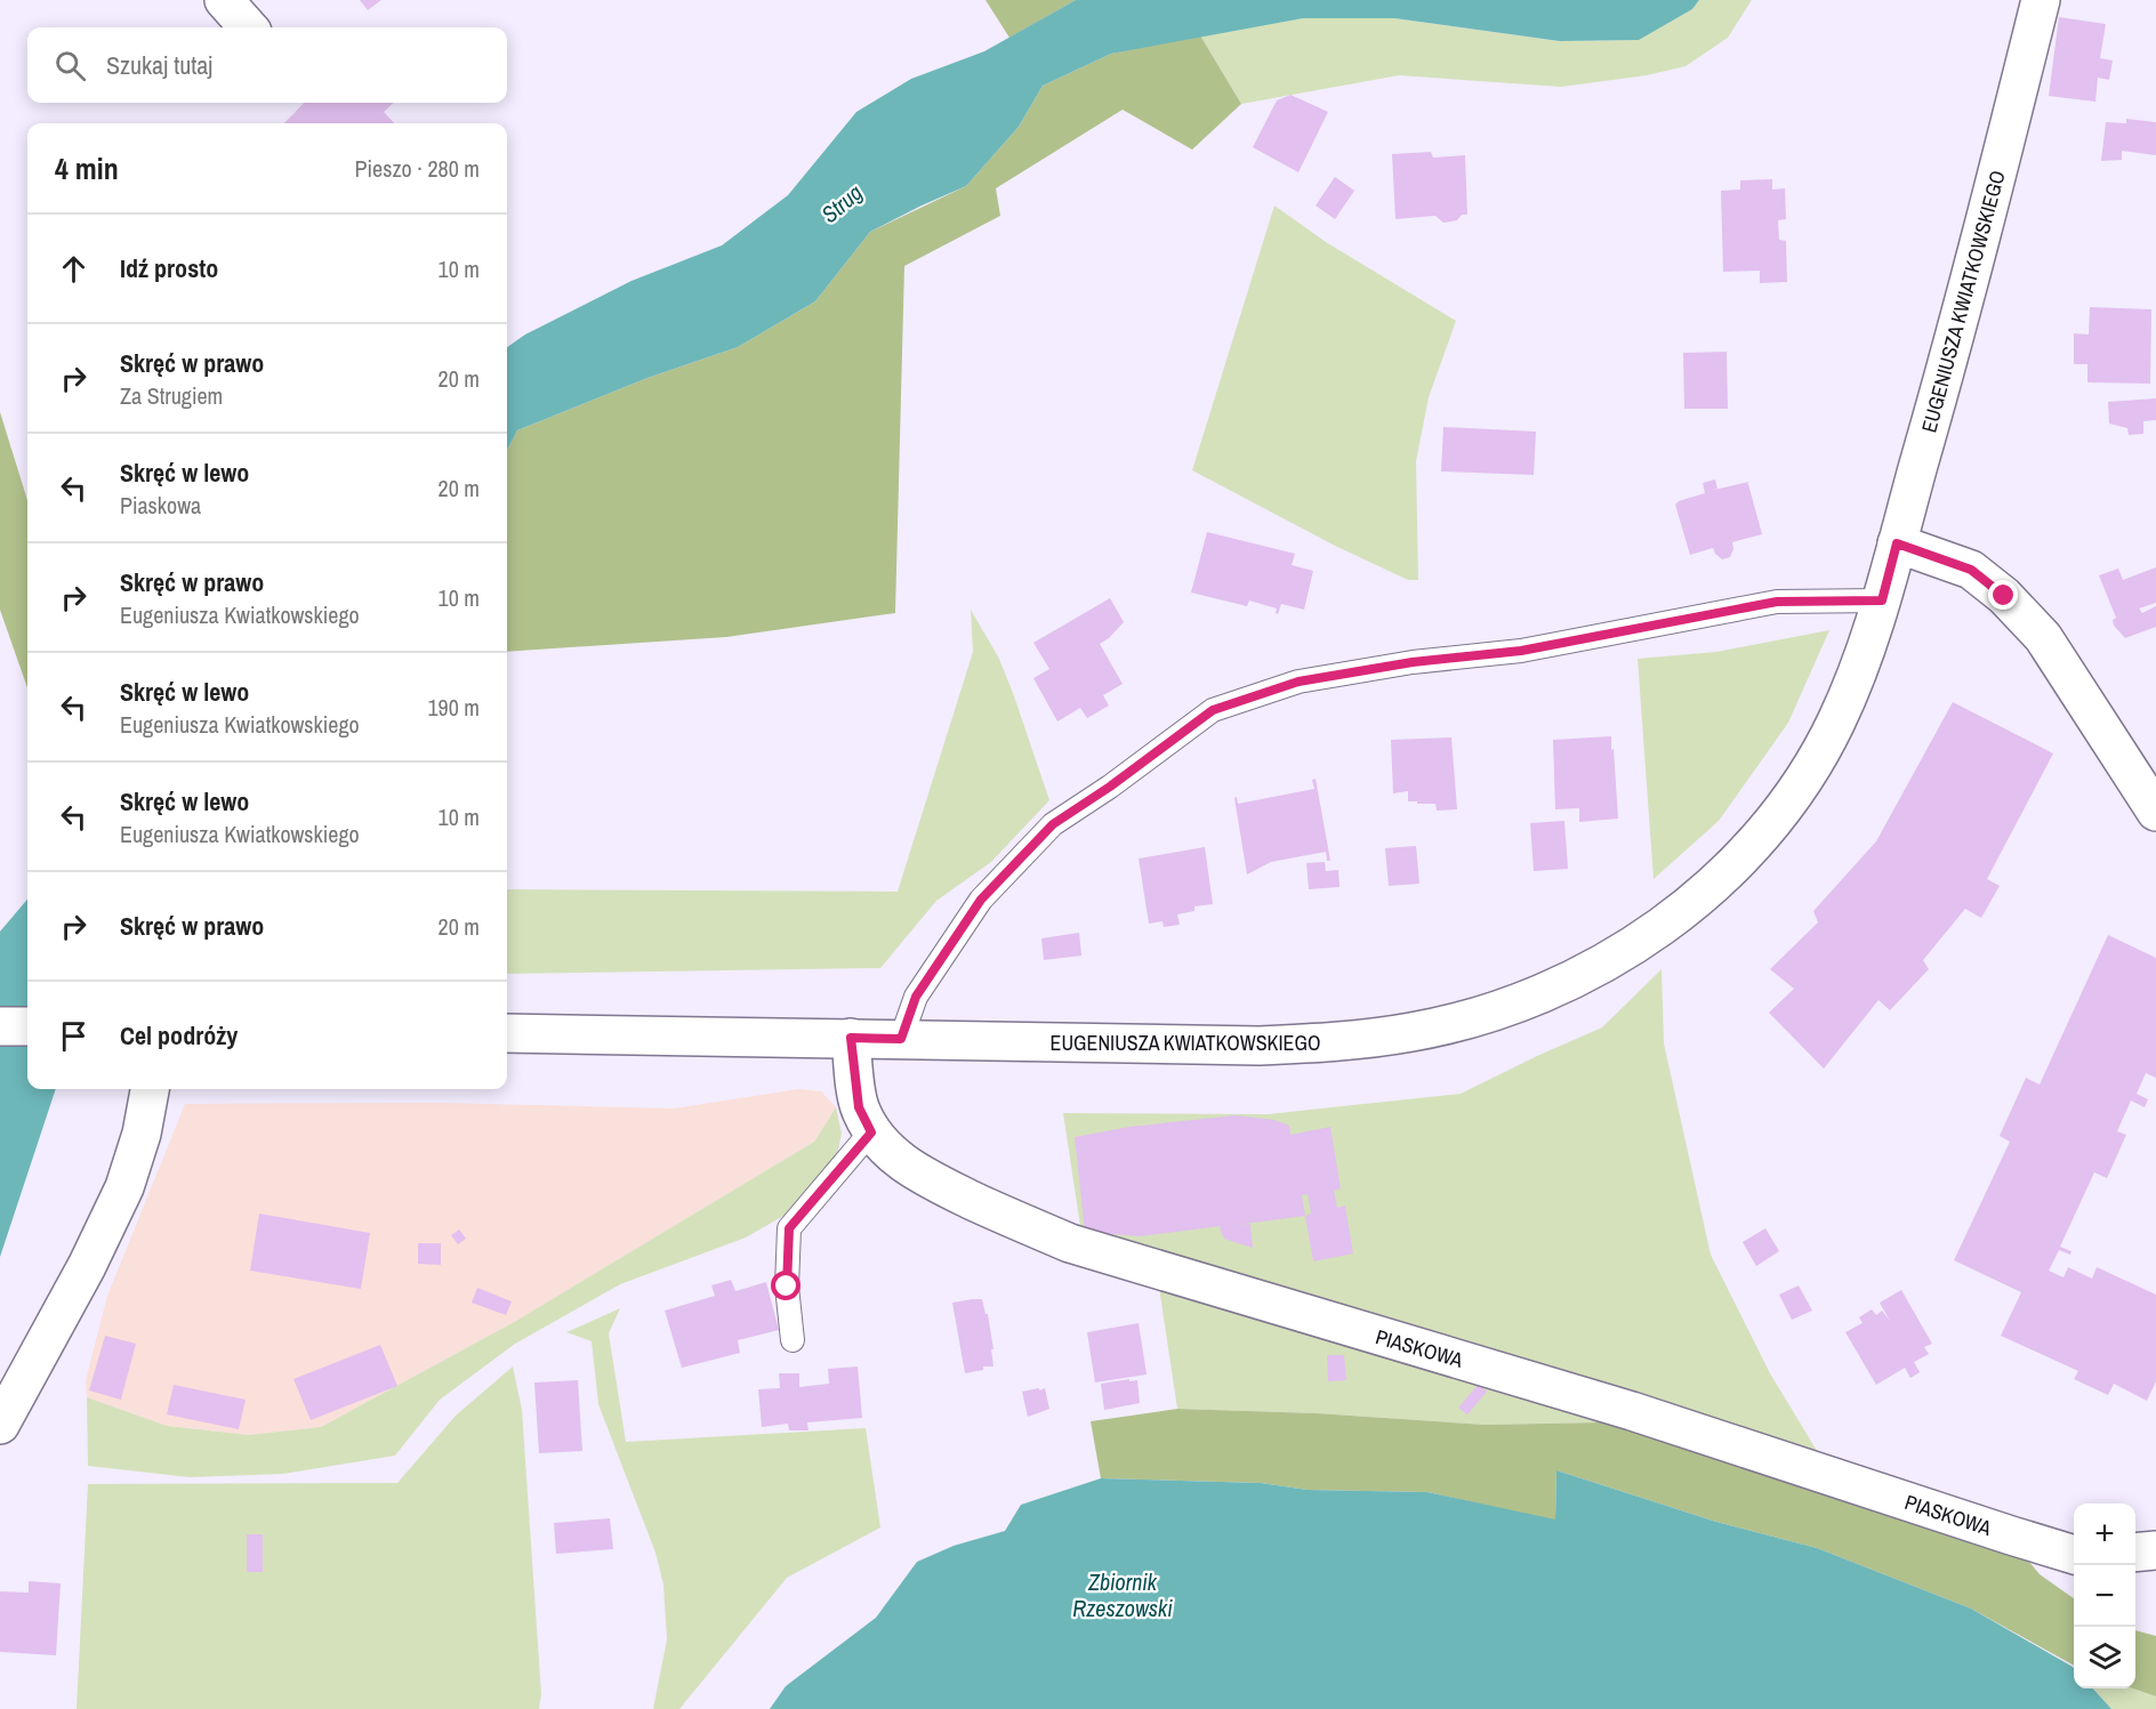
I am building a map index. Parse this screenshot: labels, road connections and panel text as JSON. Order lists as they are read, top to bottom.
{
  "streets": {
    "street": ["EUGENIUSZA KWIATKOWSKIEGO", "PIASKOWA"]
  },
  "crossings": [
    ["EUGENIUSZA KWIATKOWSKIEGO", "PIASKOWA"]
  ],
  "water": ["Strug", "Zbiornik Rzeszowski"],
  "page": {
    "search": "Szukaj tutaj",
    "heading": ["4 min", "Pieszo · 280 m"],
    "list": [
      ["Idź prosto", "10 m"],
      ["Skręć w prawo", "Za Strugiem", "20 m"],
      ["Skręć w lewo", "Piaskowa", "20 m"],
      ["Skręć w prawo", "Eugeniusza Kwiatkowskiego", "10 m"],
      ["Skręć w lewo", "Eugeniusza Kwiatkowskiego", "190 m"],
      ["Skręć w lewo", "Eugeniusza Kwiatkowskiego", "10 m"],
      ["Skręć w prawo", "20 m"],
      "Cel podróży"
    ],
    "map_buttons": ["+", "−"]
  }
}
